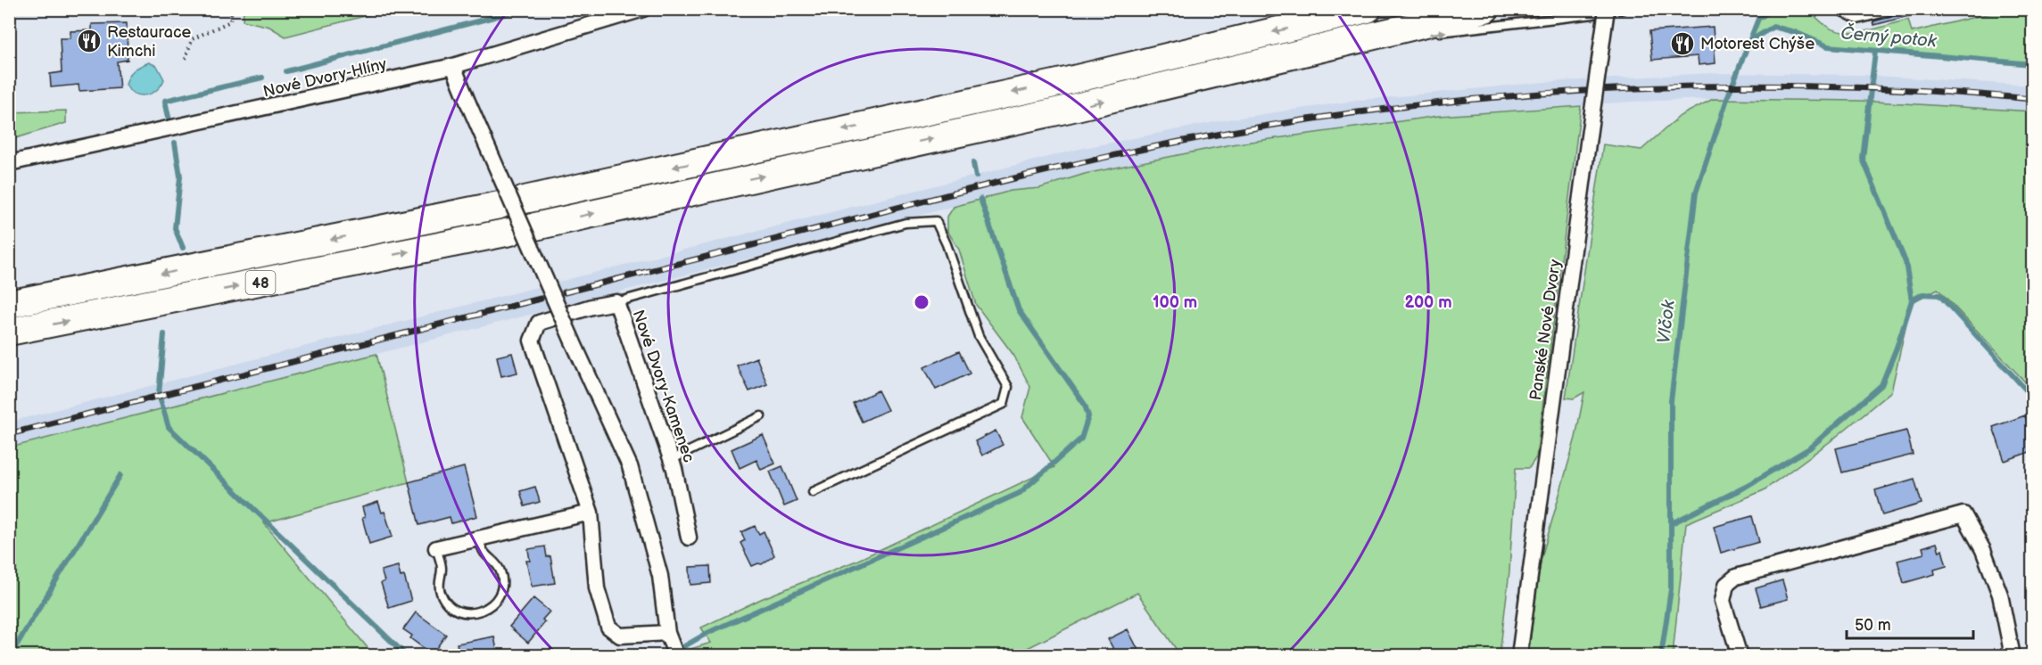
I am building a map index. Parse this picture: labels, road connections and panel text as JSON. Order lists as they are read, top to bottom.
{
  "streets": {
    "highway": ["48"],
    "street": ["Nové Dvory-Hlíny", "Panské Nové Dvory", "Nové Dvory-Kamenec"]
  },
  "crossings": [
    ["Nové Dvory-Hlíny", "Nové Dvory-Kamenec"]
  ],
  "water": ["Černý potok", "Vlčok"],
  "places": {
    "restaurant": ["Restaurace Kimchi", "Motorest Chýše"]
  },
  "scale_bar": "50 m",
  "rings": ["100 m", "200 m"]
}
